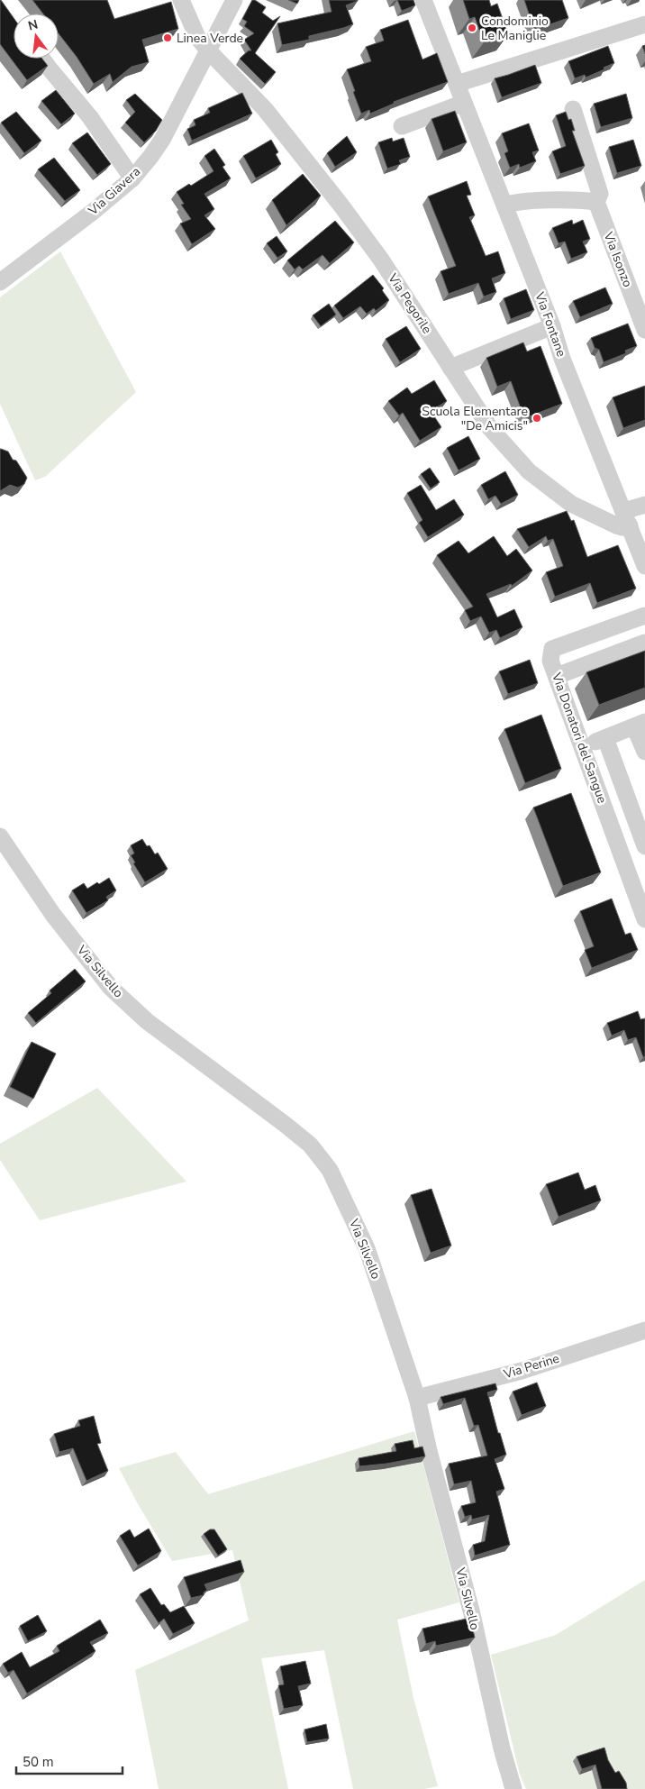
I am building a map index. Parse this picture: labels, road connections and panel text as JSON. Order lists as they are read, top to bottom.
{
  "streets": {
    "street": [
      "Via Giavera",
      "Via Isonzo",
      "Via Pegorile",
      "Via Fontane",
      "Via Donatori del Sangue",
      "Via Silvello",
      "Via Perine"
    ]
  },
  "crossings": [
    ["Via Giavera", "Via Pegorile"],
    ["Via Pegorile", "Via Fontane"],
    ["Via Silvello", "Via Perine"]
  ],
  "places": ["Condominio Le Maniglie", "Linea Verde", "Scuola Elementare \"De Amicis\""],
  "scale_bar": "50 m",
  "north": "top"
}
